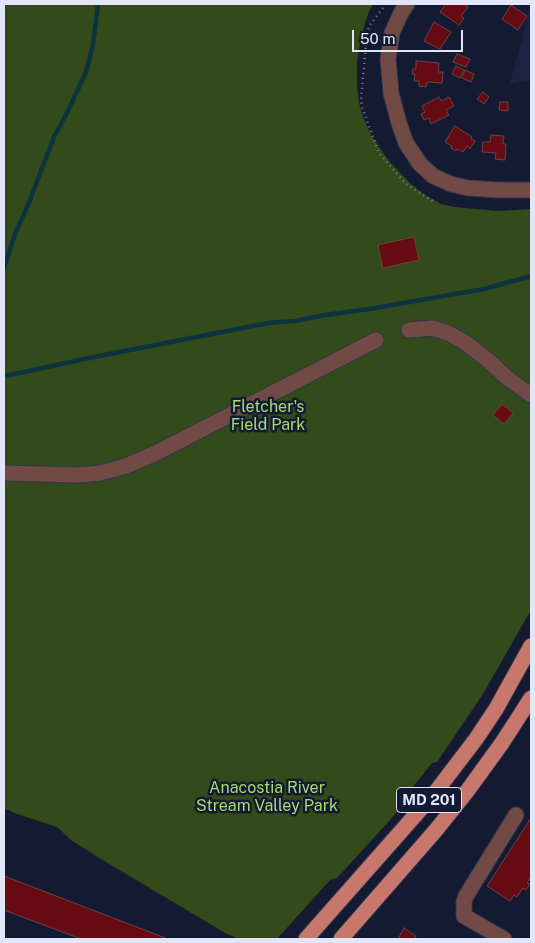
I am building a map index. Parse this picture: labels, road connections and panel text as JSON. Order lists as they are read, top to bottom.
{
  "streets": {
    "main road": ["MD 201"]
  },
  "parks": ["Fletcher's Field Park", "Anacostia River Stream Valley Park"],
  "scale_bar": "50 m"
}
